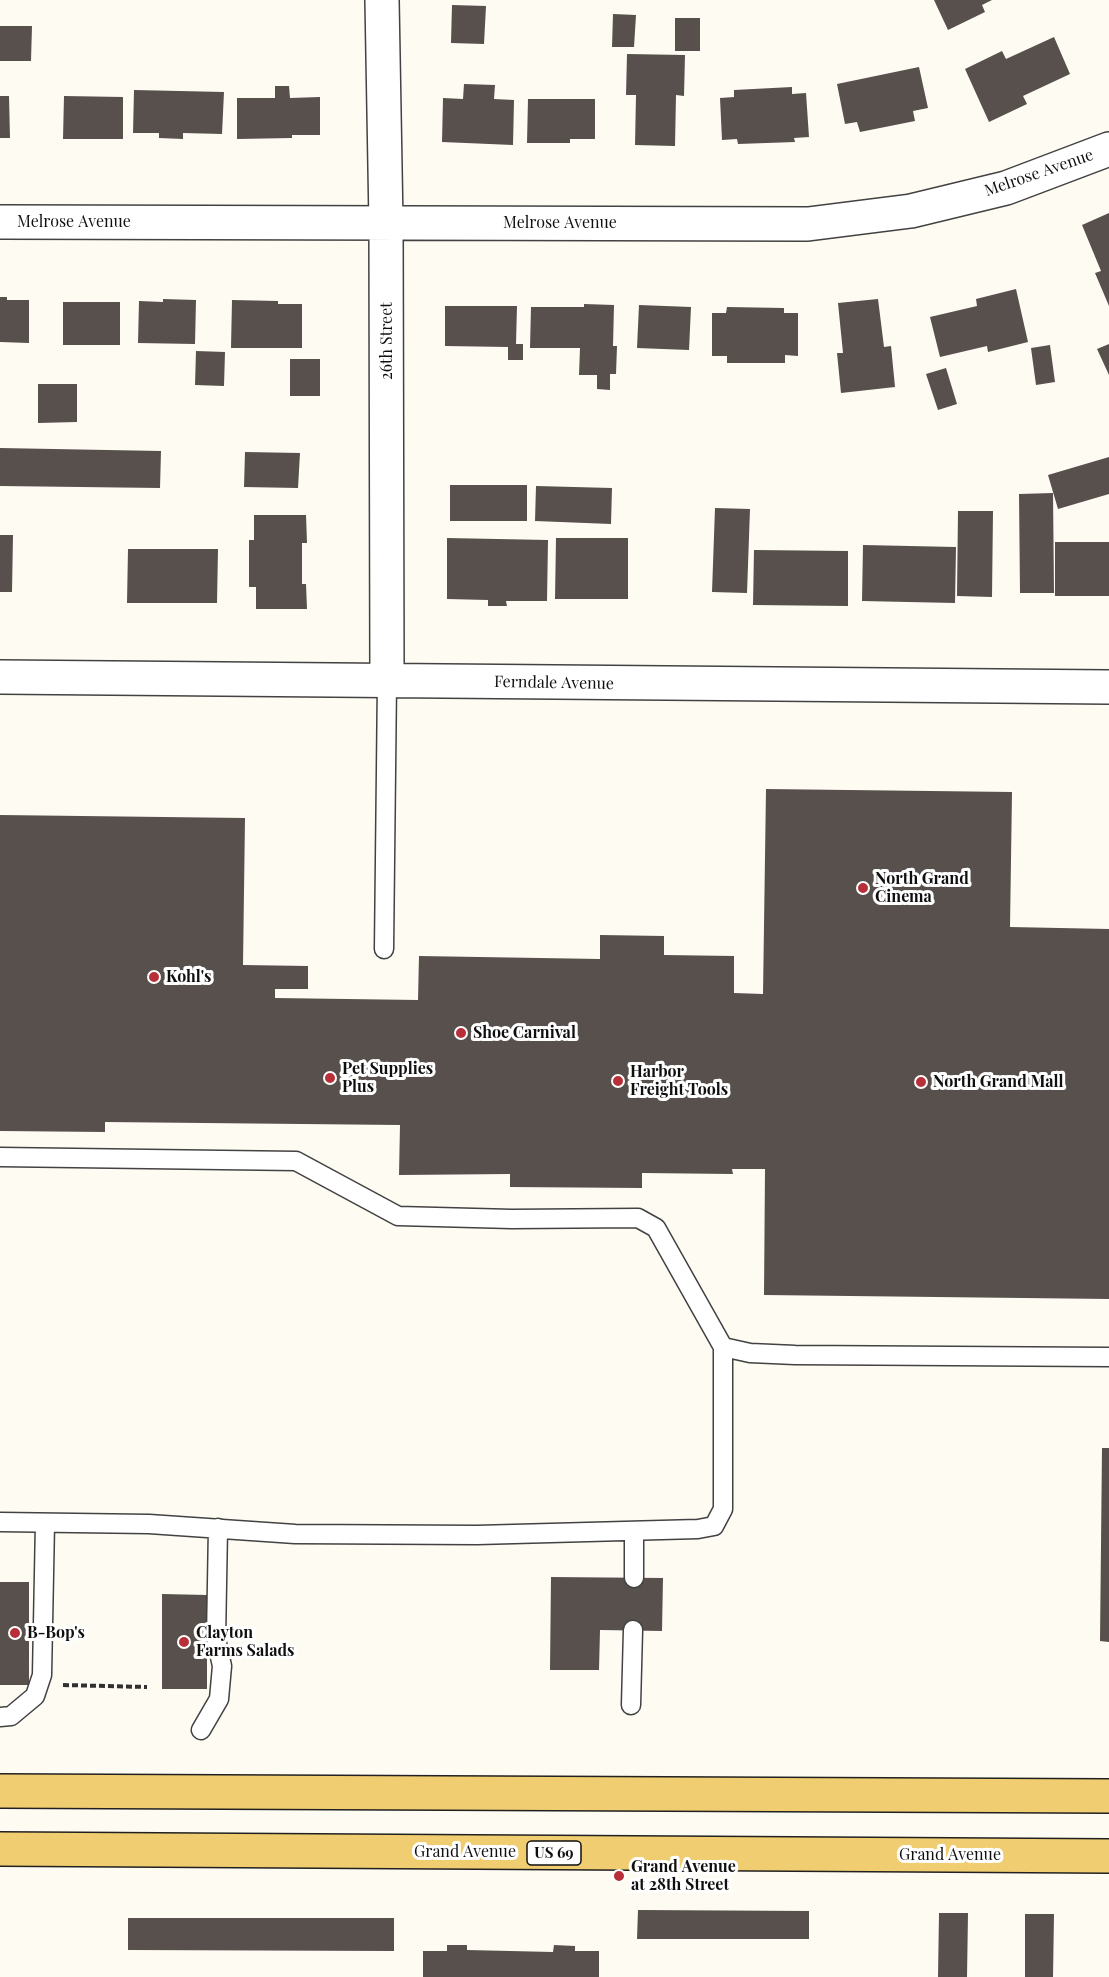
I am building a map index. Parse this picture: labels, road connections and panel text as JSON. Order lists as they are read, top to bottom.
{
  "streets": {
    "main road": ["Grand Avenue", "US 69"],
    "street": ["Melrose Avenue", "26th Street", "Ferndale Avenue"]
  },
  "crossings": [
    ["Melrose Avenue", "26th Street"],
    ["26th Street", "Ferndale Avenue"]
  ],
  "places": [
    "North Grand Cinema",
    "Kohl's",
    "Shoe Carnival",
    "Pet Supplies Plus",
    "Harbor Freight Tools",
    "North Grand Mall",
    "B-Bop's",
    "Clayton Farms Salads",
    "Grand Avenue at 28th Street"
  ]
}
